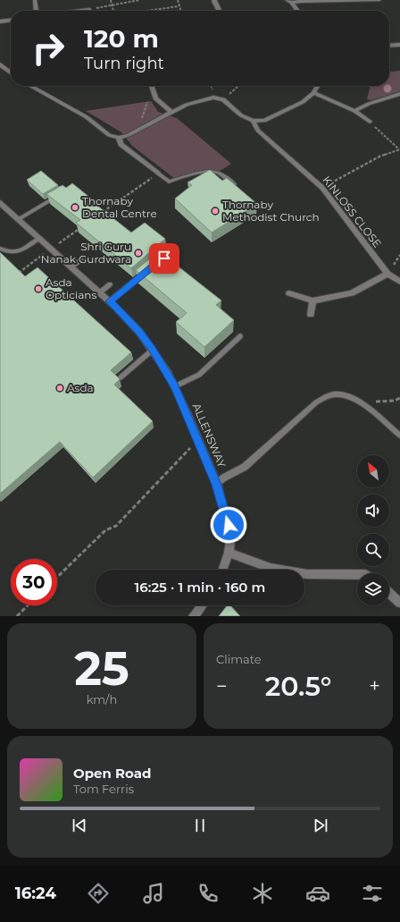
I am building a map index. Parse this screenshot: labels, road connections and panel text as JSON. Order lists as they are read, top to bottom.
{
  "streets": {
    "street": ["KINLOSS CLOSE", "ALLENSWAY"]
  },
  "places": [
    "Thornaby Dental Centre",
    "Thornaby Methodist Church",
    "Shri Guru Nanak Gurdwara",
    "Asda Opticians",
    "Asda"
  ],
  "north": "top left",
  "page": {
    "turn": ["120 m", "Turn right"],
    "limit": "30",
    "trip": "16:25 · 1 min · 160 m",
    "tile": [
      ["25", "km/h"],
      "Climate"
    ],
    "heat": ["−", "20.5°", "+"],
    "song": ["Open Road", "Tom Ferris"],
    "tabs": "16:24"
  }
}
